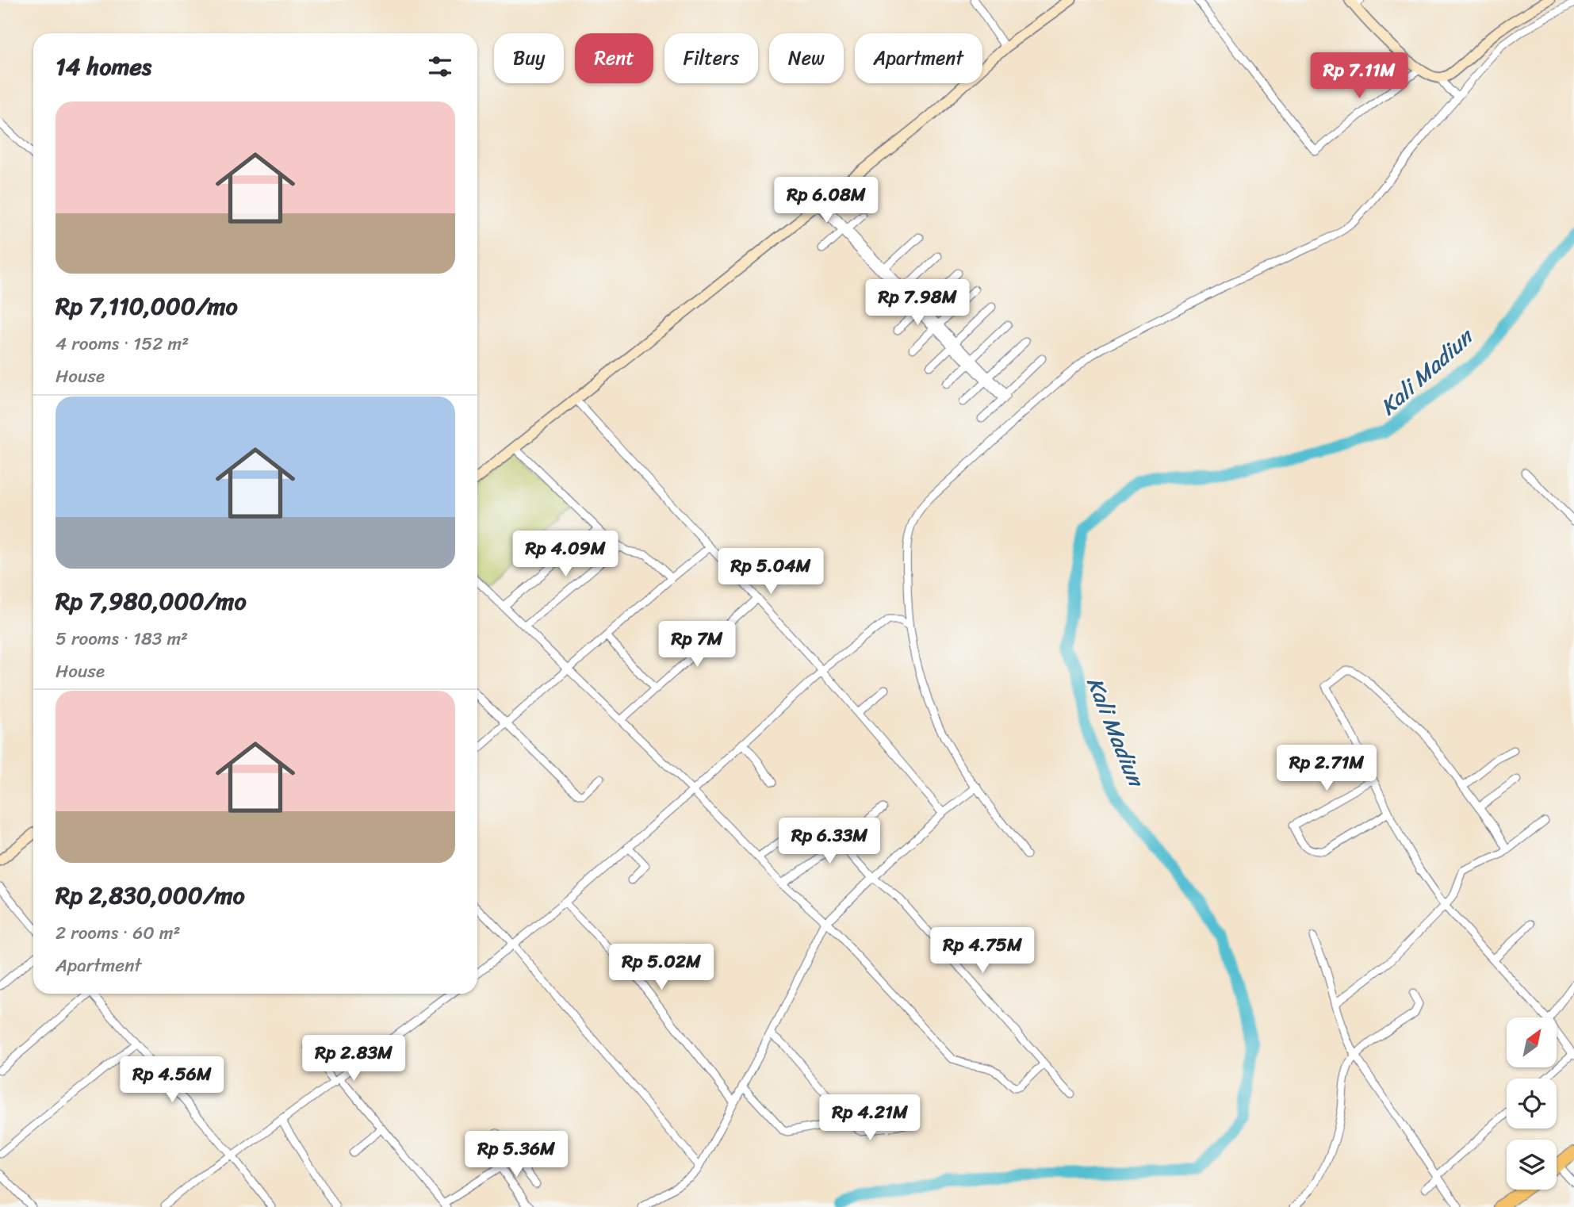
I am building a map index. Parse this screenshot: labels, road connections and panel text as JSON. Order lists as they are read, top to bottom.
{
  "water": ["Kali Madiun"],
  "north": "top right",
  "page": {
    "chip": [
      "Buy",
      "Rent",
      "Filters",
      "New",
      "Apartment"
    ],
    "heading": "14 homes",
    "price": [
      "Rp 7.11M",
      "Rp 6.08M",
      "Rp 7.98M",
      "Rp 4.09M",
      "Rp 5.04M",
      "Rp 7M",
      "Rp 2.71M",
      "Rp 6.33M",
      "Rp 4.75M",
      "Rp 5.02M",
      "Rp 2.83M",
      "Rp 4.56M",
      "Rp 4.21M",
      "Rp 5.36M"
    ],
    "list": [
      {
        "name": "Rp 7,110,000/mo",
        "note": "4 rooms · 152 m² · House"
      },
      {
        "name": "Rp 7,980,000/mo",
        "note": "5 rooms · 183 m² · House"
      },
      {
        "name": "Rp 2,830,000/mo",
        "note": "2 rooms · 60 m² · Apartment"
      }
    ]
  }
}
